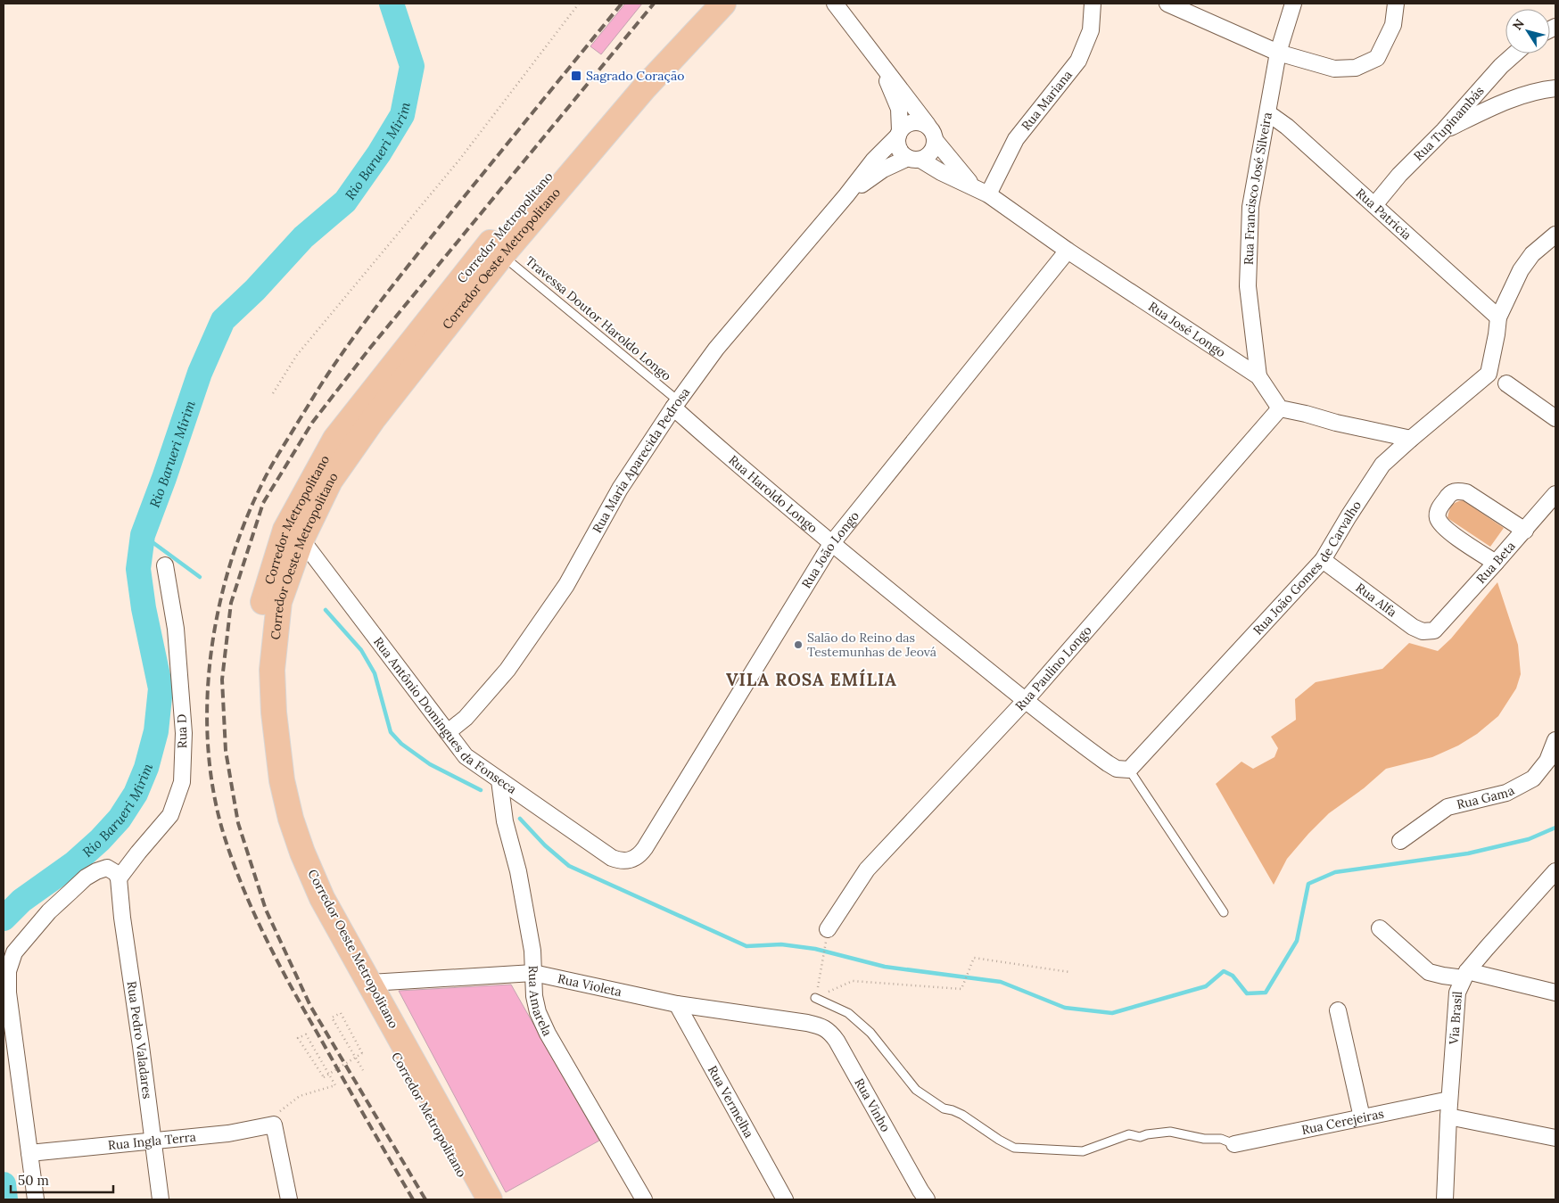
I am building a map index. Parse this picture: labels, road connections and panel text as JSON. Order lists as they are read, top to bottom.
{
  "streets": {
    "main road": ["Corredor Metropolitano", "Corredor Oeste Metropolitano"],
    "street": [
      "Rua Mariana",
      "Rua Tupinambás",
      "Rua Francisco José Silveira",
      "Rua Patricia",
      "Rua José Longo",
      "Rua Maria Aparecida Pedrosa",
      "Rua Haroldo Longo",
      "Rua João Longo",
      "Rua Beta",
      "Rua João Gomes de Carvalho",
      "Rua Alfa",
      "Rua Paulino Longo",
      "Rua Antônio Domingues da Fonseca",
      "Rua D",
      "Rua Gama",
      "Rua Violeta",
      "Rua Amarela",
      "Via Brasil",
      "Rua Pedro Valadares",
      "Rua Vermelha",
      "Rua Vinho",
      "Rua Cerejeiras",
      "Rua Ingla Terra"
    ],
    "lane": ["Travessa Doutor Haroldo Longo"]
  },
  "crossings": [
    ["Rua Mariana", "Rua José Longo"],
    ["Rua Tupinambás", "Rua Patricia"],
    ["Rua Francisco José Silveira", "Rua Patricia"],
    ["Rua Francisco José Silveira", "Rua José Longo"],
    ["Rua Patricia", "Rua João Gomes de Carvalho"],
    ["Corredor Oeste Metropolitano", "Travessa Doutor Haroldo Longo"],
    ["Corredor Oeste Metropolitano", "Rua Antônio Domingues da Fonseca"],
    ["Corredor Oeste Metropolitano", "Rua Violeta"],
    ["Travessa Doutor Haroldo Longo", "Rua Maria Aparecida Pedrosa"],
    ["Travessa Doutor Haroldo Longo", "Rua Haroldo Longo"],
    ["Rua José Longo", "Rua Maria Aparecida Pedrosa"],
    ["Rua José Longo", "Rua João Longo"],
    ["Rua José Longo", "Rua Paulino Longo"],
    ["Rua Maria Aparecida Pedrosa", "Rua Haroldo Longo"],
    ["Rua Maria Aparecida Pedrosa", "Rua Antônio Domingues da Fonseca"],
    ["Rua Haroldo Longo", "Rua João Longo"],
    ["Rua Haroldo Longo", "Rua João Gomes de Carvalho"],
    ["Rua Haroldo Longo", "Rua Paulino Longo"],
    ["Rua João Longo", "Rua Antônio Domingues da Fonseca"],
    ["Rua Beta", "Rua Alfa"],
    ["Rua João Gomes de Carvalho", "Rua Alfa"],
    ["Rua Antônio Domingues da Fonseca", "Rua Amarela"],
    ["Rua D", "Rua Pedro Valadares"],
    ["Rua Violeta", "Rua Amarela"],
    ["Rua Violeta", "Rua Vermelha"],
    ["Rua Violeta", "Rua Vinho"],
    ["Via Brasil", "Rua Cerejeiras"],
    ["Rua Pedro Valadares", "Rua Ingla Terra"]
  ],
  "districts": ["VILA ROSA EMÍLIA"],
  "water": ["Rio Barueri Mirim"],
  "places": {
    "transit": ["Sagrado Coração"],
    "other": ["Salão do Reino das Testemunhas de Jeová"]
  },
  "scale_bar": "50 m",
  "north": "top left"
}
